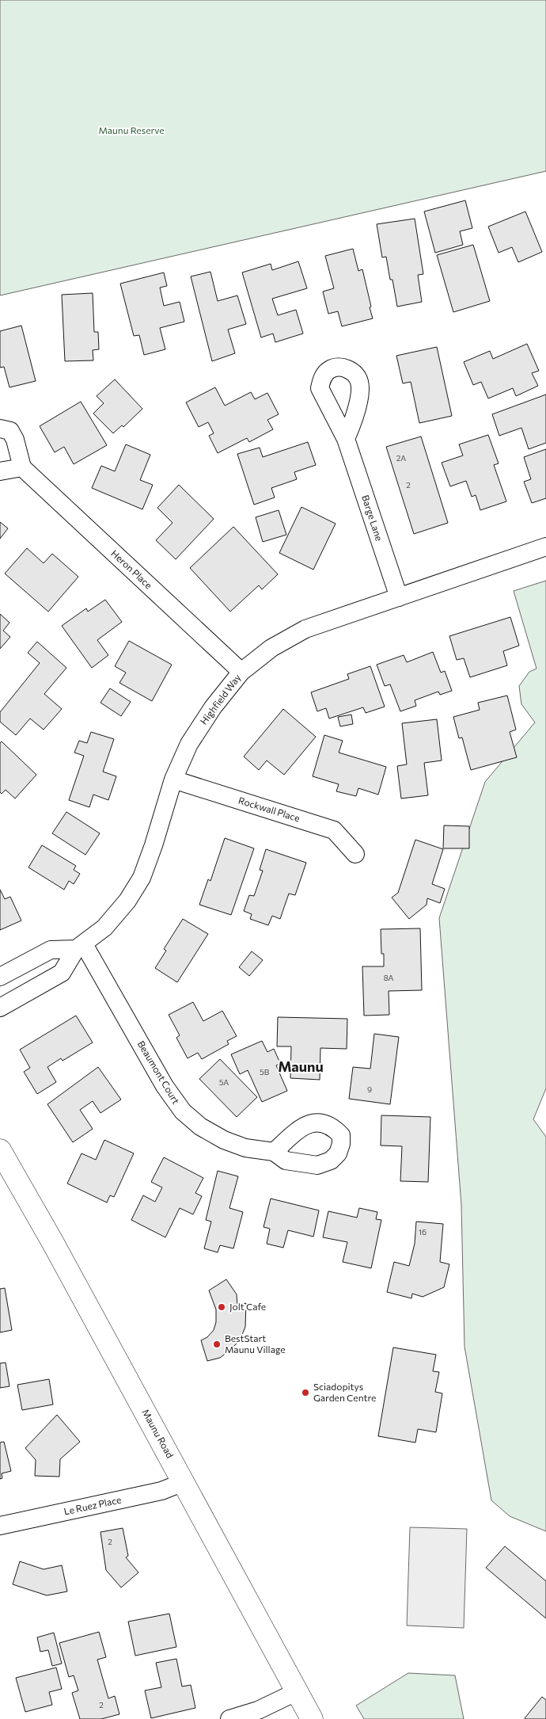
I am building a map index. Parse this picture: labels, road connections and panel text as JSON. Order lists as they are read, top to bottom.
{
  "streets": {
    "main road": ["Maunu Road"],
    "street": [
      "Barge Lane",
      "Heron Place",
      "Highfield Way",
      "Rockwall Place",
      "Beaumont Court",
      "Le Ruez Place"
    ]
  },
  "crossings": [
    ["Barge Lane", "Highfield Way"],
    ["Heron Place", "Highfield Way"],
    ["Highfield Way", "Rockwall Place"],
    ["Highfield Way", "Beaumont Court"],
    ["Maunu Road", "Le Ruez Place"]
  ],
  "districts": ["Maunu"],
  "parks": ["Maunu Reserve"],
  "places": ["Jolt Cafe", "BestStart Maunu Village", "Sciadopitys Garden Centre"],
  "house_numbers": [
    "2A",
    "2",
    "8A",
    "5B",
    "5A",
    "9",
    "16",
    "2",
    "2"
  ]
}
